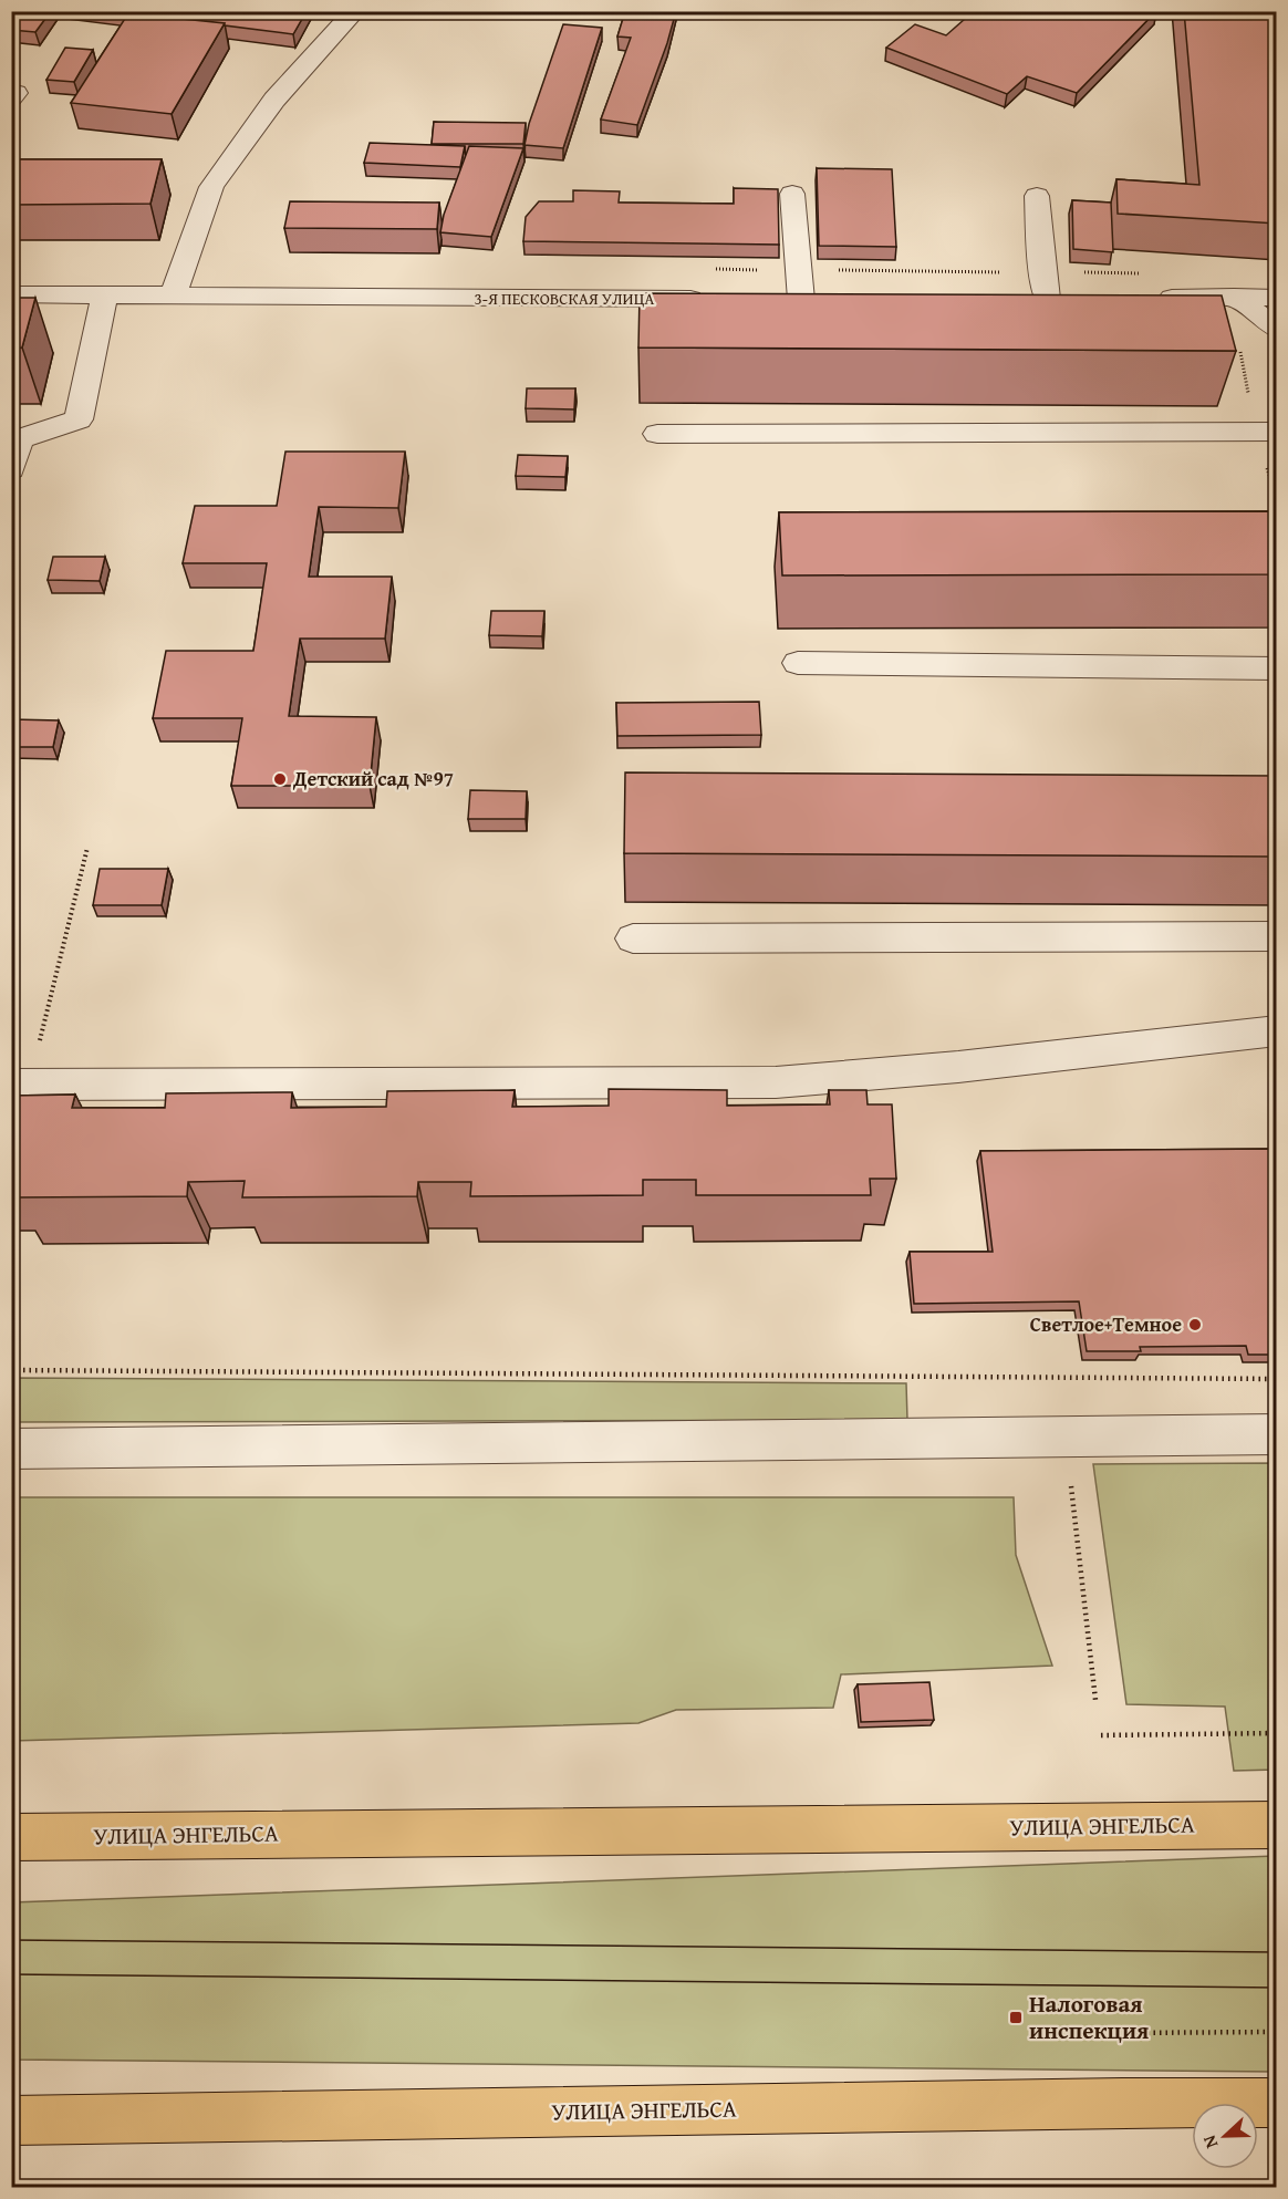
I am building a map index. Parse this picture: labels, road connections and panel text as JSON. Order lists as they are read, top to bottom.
{
  "streets": {
    "main road": ["УЛИЦА ЭНГЕЛЬСА"],
    "street": ["3-Я ПЕСКОВСКАЯ УЛИЦА"]
  },
  "places": {
    "other": ["Детский сад №97", "Светлое+Темное"],
    "transit": ["Налоговая инспекция"]
  },
  "north": "left"
}
